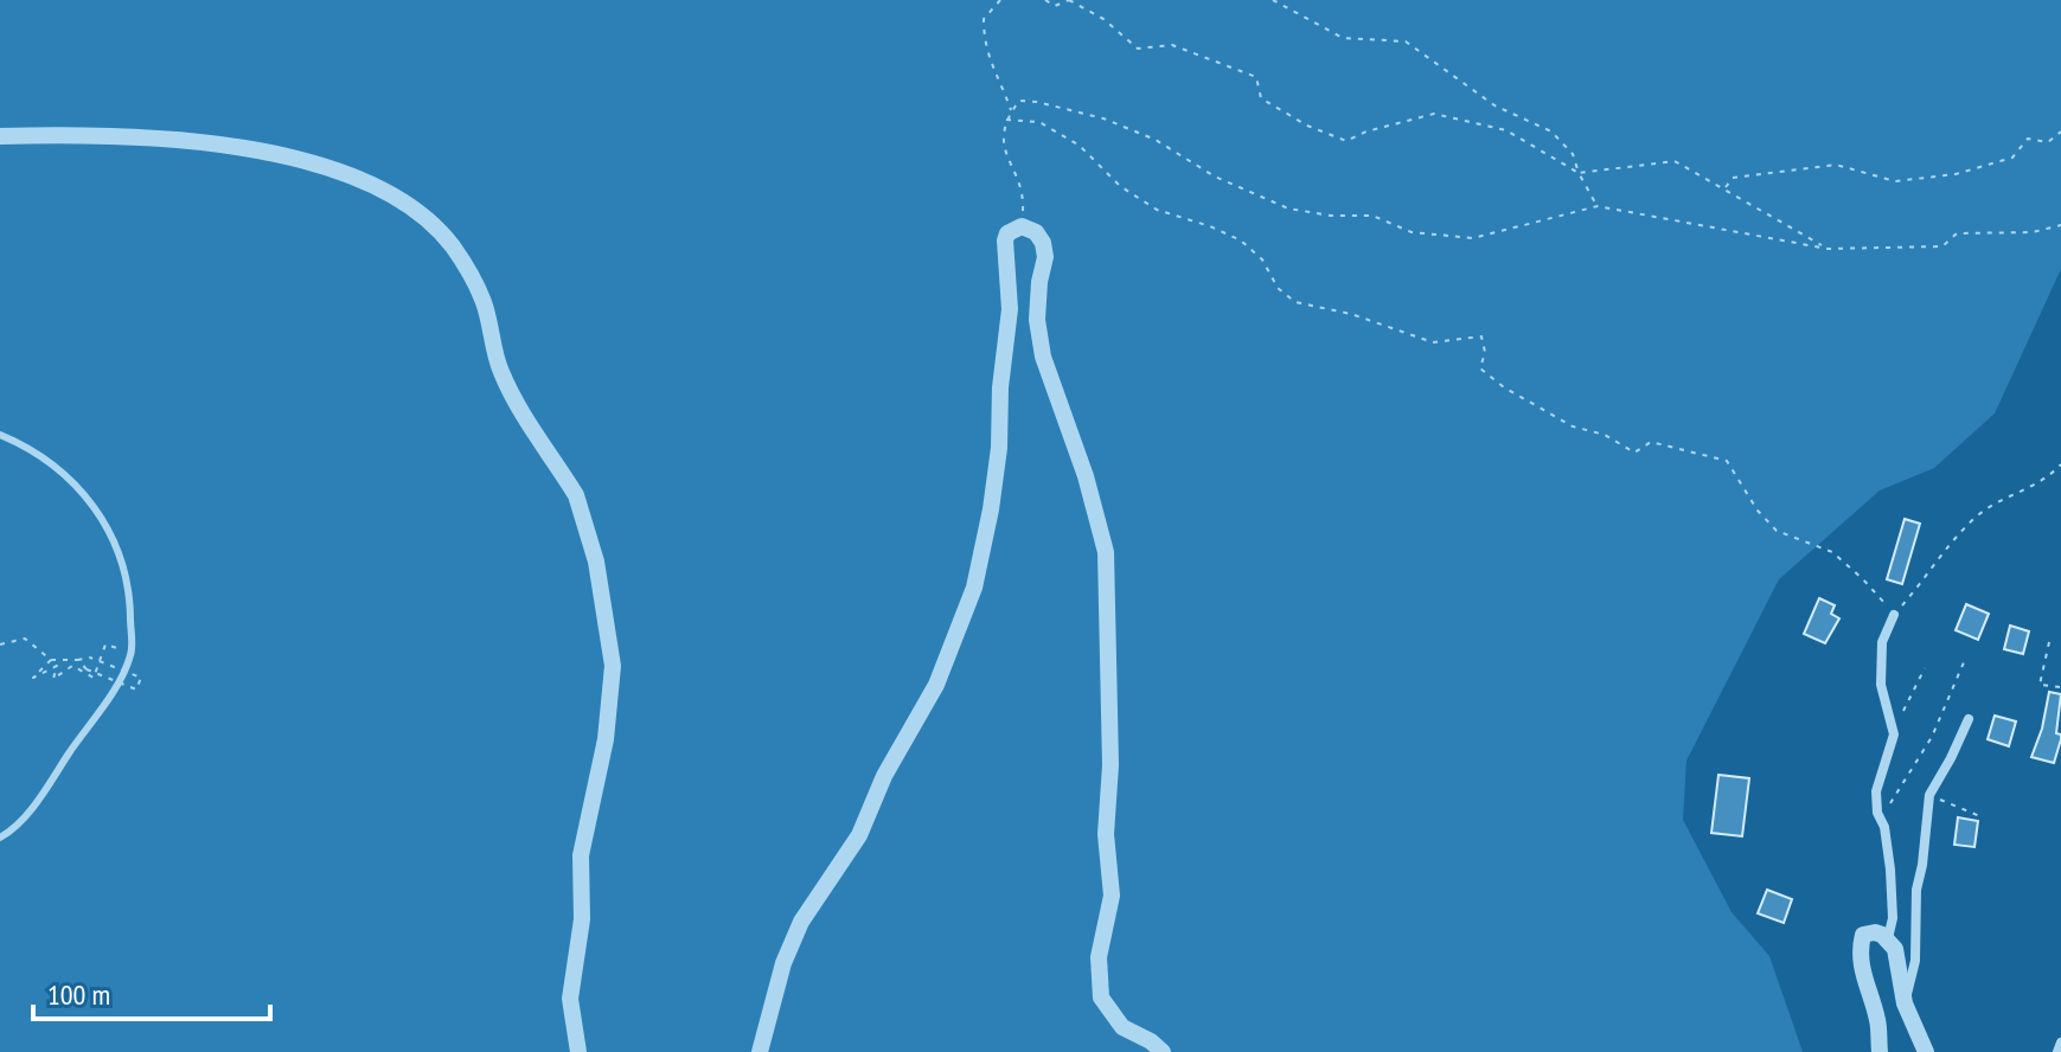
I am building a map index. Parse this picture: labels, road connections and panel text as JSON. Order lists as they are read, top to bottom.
{
  "scale_bar": "100 m"
}
